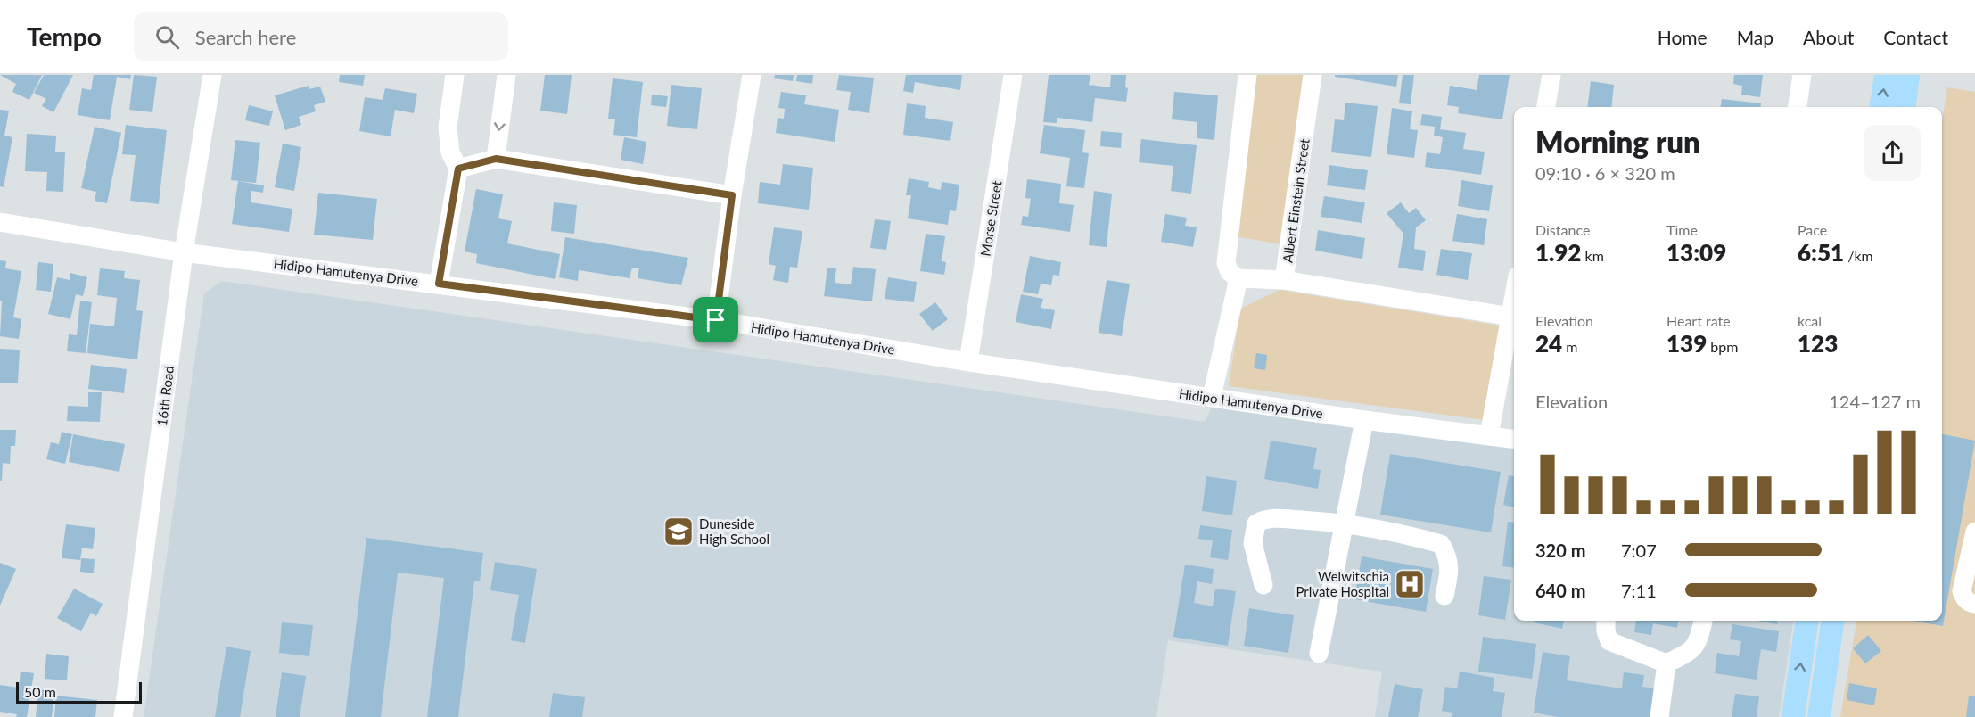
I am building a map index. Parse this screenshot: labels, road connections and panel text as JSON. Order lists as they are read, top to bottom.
{
  "streets": {
    "street": [
      "Albert Einstein Street",
      "Morse Street",
      "Hidipo Hamutenya Drive",
      "16th Road"
    ]
  },
  "crossings": [
    ["Morse Street", "Hidipo Hamutenya Drive"],
    ["Hidipo Hamutenya Drive", "16th Road"]
  ],
  "places": {
    "school or university": ["Duneside High School"],
    "hospital": ["Welwitschia Private Hospital"]
  },
  "scale_bar": "50 m",
  "page": {
    "header": "Tempo",
    "search": "Search here",
    "nav": [
      "Home",
      "Map",
      "About",
      "Contact"
    ],
    "heading": ["Morning run", "09:10 · 6 × 320 m"],
    "stats": [
      ["Distance", "1.92 km"],
      ["Time", "13:09"],
      ["Pace", "6:51 /km"],
      ["Elevation", "24 m"],
      ["Heart rate", "139 bpm"],
      ["kcal", "123"]
    ],
    "chart": ["Elevation", "124–127 m"],
    "list": [
      {
        "name": "320 m",
        "note": "7:07"
      },
      {
        "name": "640 m",
        "note": "7:11"
      }
    ],
    "scale": "50 m"
  }
}
